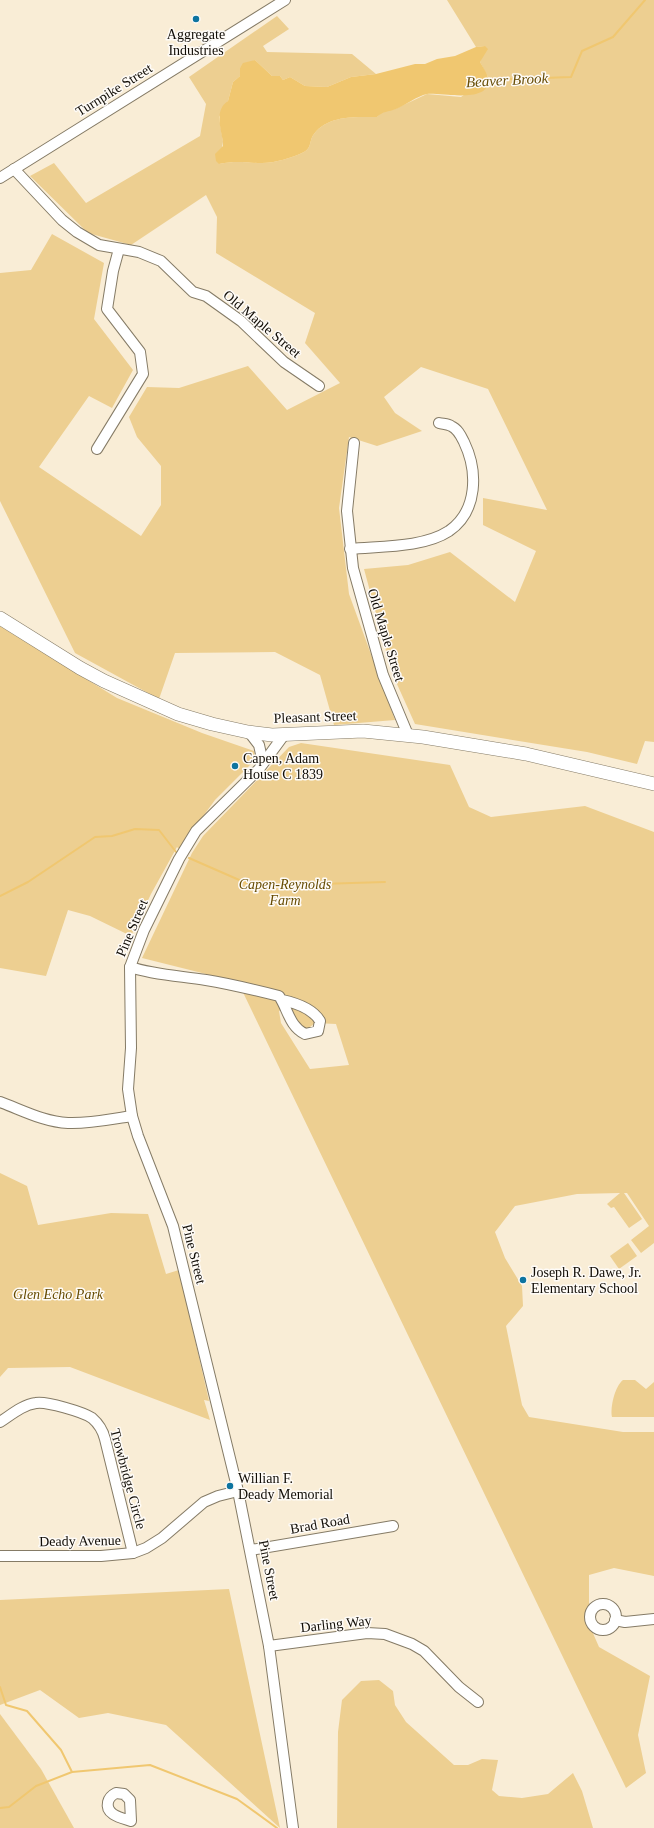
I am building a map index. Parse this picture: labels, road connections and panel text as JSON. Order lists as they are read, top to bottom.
{
  "streets": {
    "main road": ["Pleasant Street"],
    "street": [
      "Turnpike Street",
      "Old Maple Street",
      "Pine Street",
      "Trowbridge Circle",
      "Brad Road",
      "Deady Avenue",
      "Darling Way"
    ]
  },
  "crossings": [
    ["Turnpike Street", "Old Maple Street"],
    ["Old Maple Street", "Pleasant Street"],
    ["Pleasant Street", "Pine Street"],
    ["Pine Street", "Brad Road"],
    ["Pine Street", "Deady Avenue"],
    ["Pine Street", "Darling Way"],
    ["Trowbridge Circle", "Deady Avenue"]
  ],
  "water": ["Beaver Brook"],
  "parks": ["Capen-Reynolds Farm", "Glen Echo Park"],
  "places": [
    "Aggregate Industries",
    "Capen, Adam House C 1839",
    "Joseph R. Dawe, Jr. Elementary School",
    "Willian F. Deady Memorial"
  ]
}
